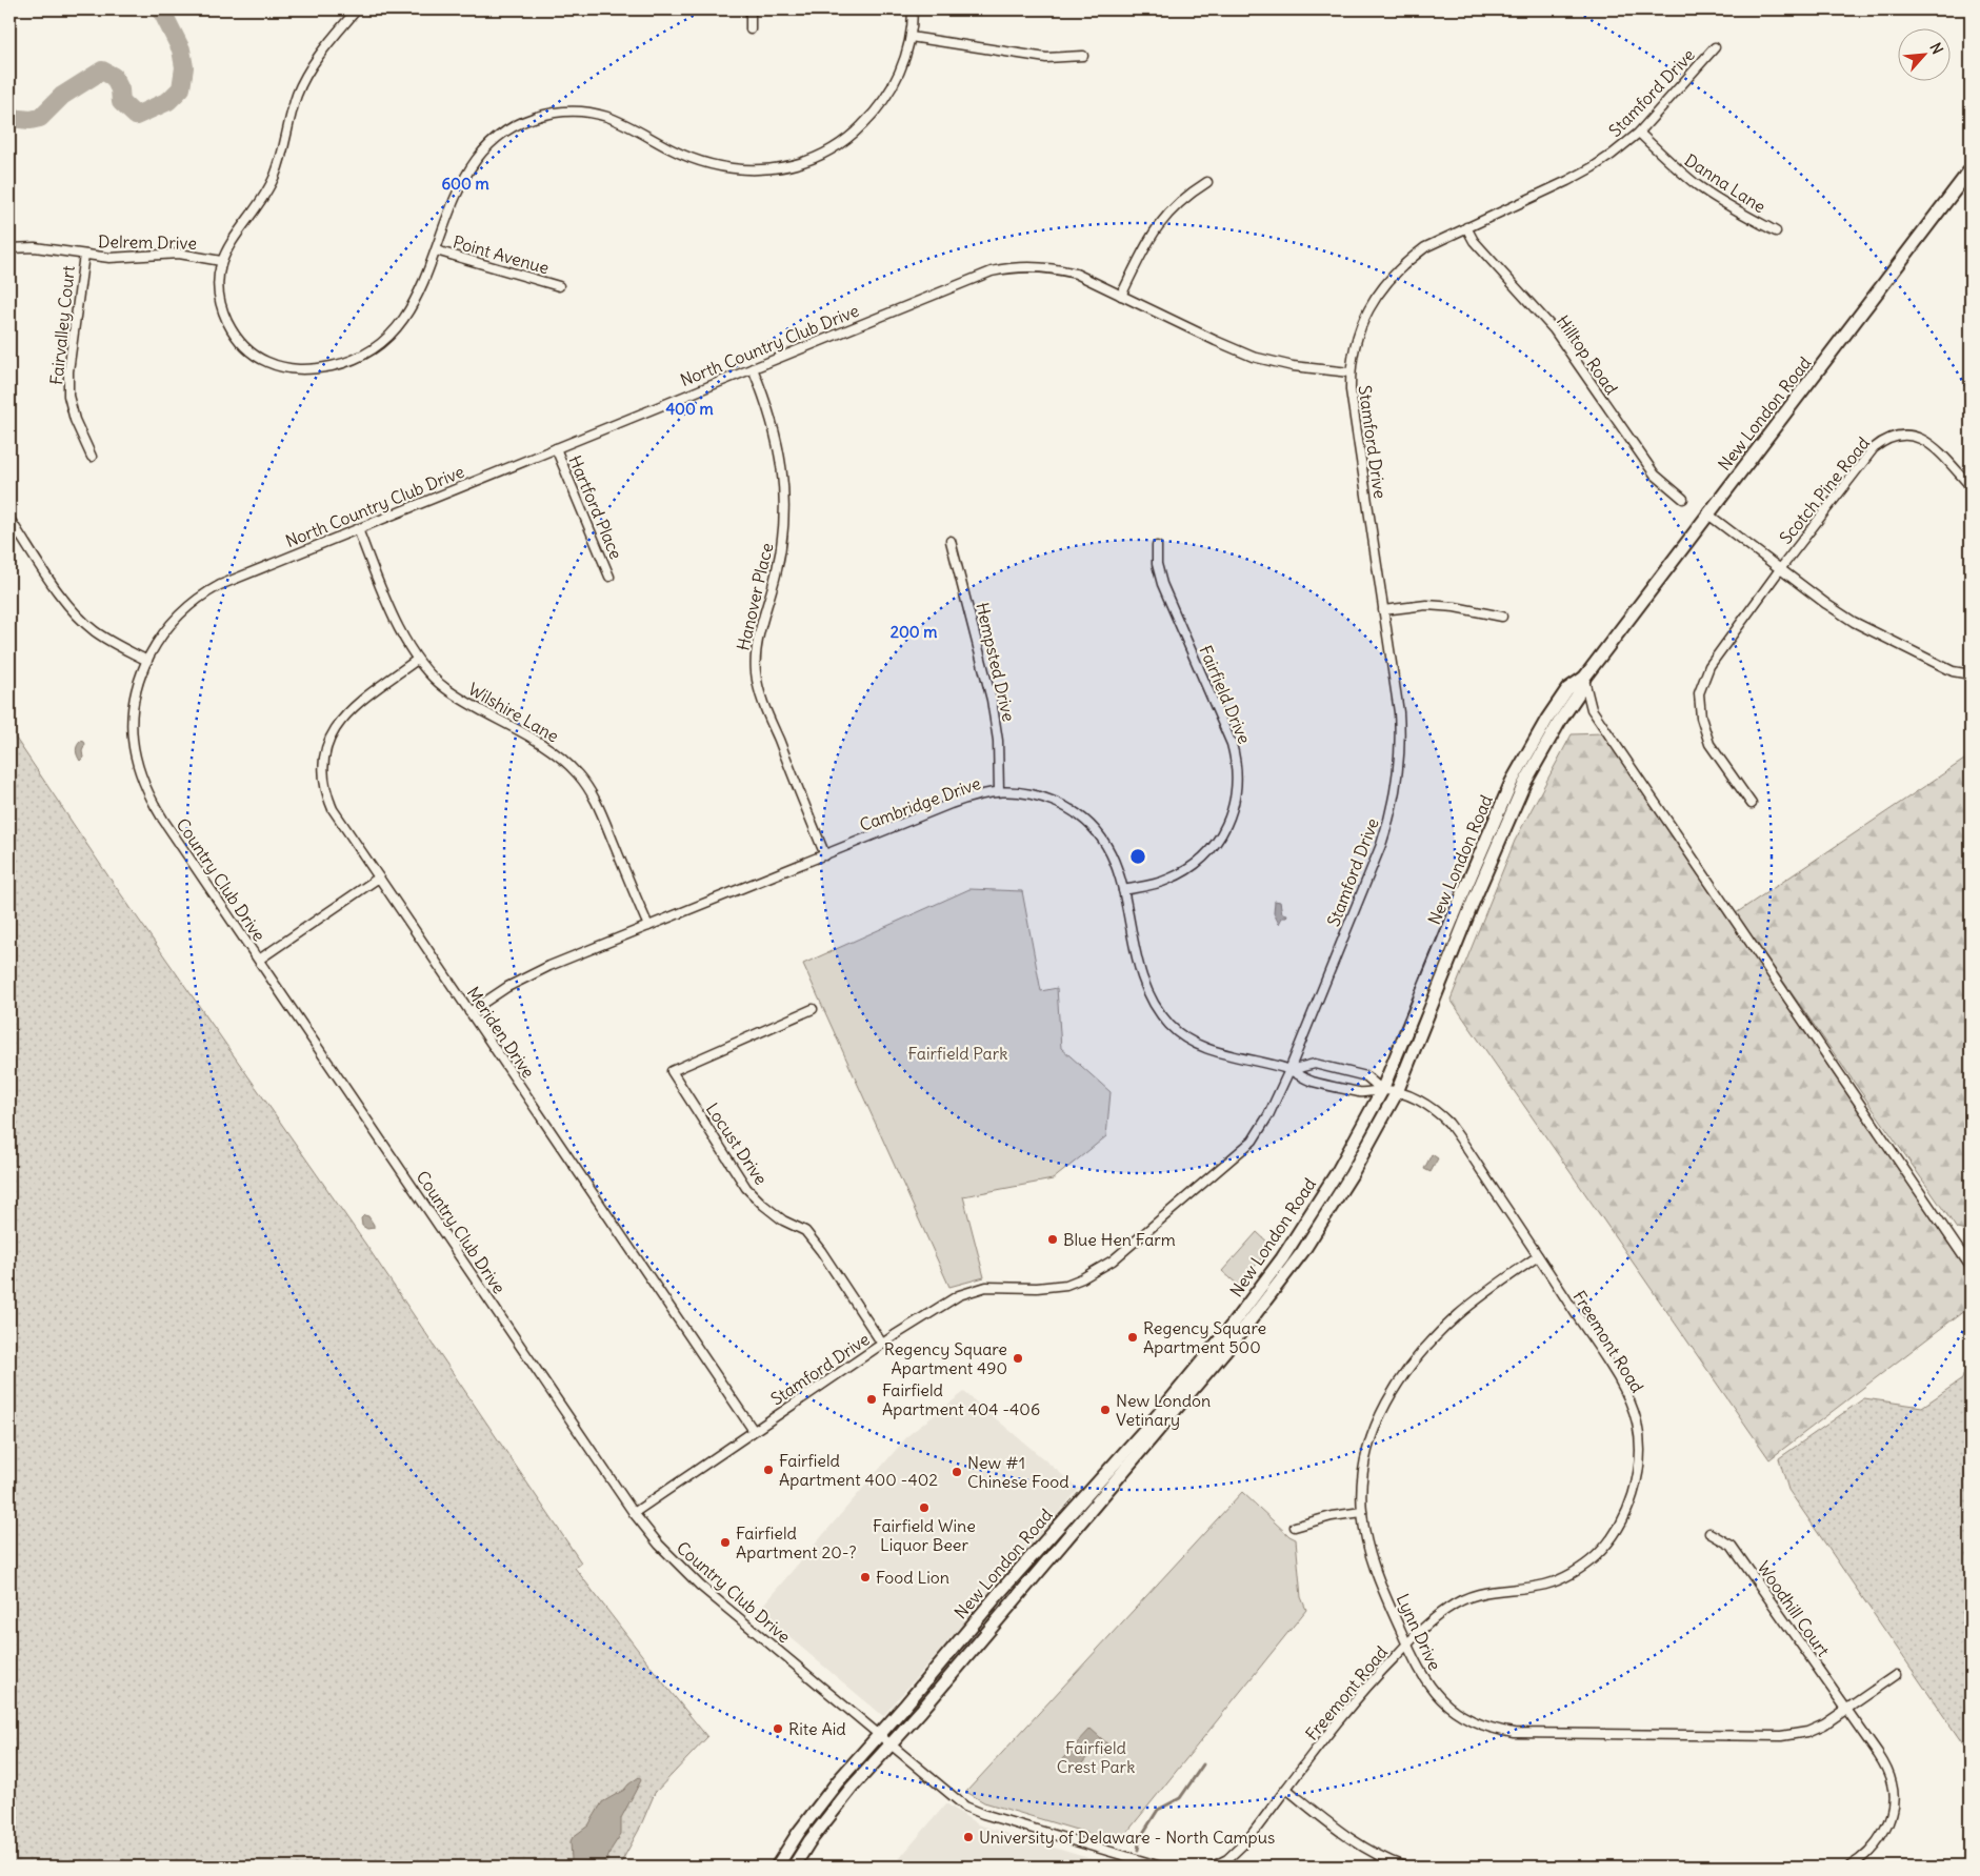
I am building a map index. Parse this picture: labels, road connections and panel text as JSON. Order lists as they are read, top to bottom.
{
  "streets": {
    "main road": ["New London Road"],
    "street": [
      "Stamford Drive",
      "Danna Lane",
      "Delrem Drive",
      "Point Avenue",
      "Fairvalley Court",
      "North Country Club Drive",
      "Hilltop Road",
      "Scotch Pine Road",
      "Hartford Place",
      "Hanover Place",
      "Hempsted Drive",
      "Fairfield Drive",
      "Wilshire Lane",
      "Cambridge Drive",
      "Country Club Drive",
      "Meriden Drive",
      "Locust Drive",
      "Freemont Road",
      "Woodhill Court",
      "Lynn Drive"
    ]
  },
  "crossings": [
    ["Stamford Drive", "Danna Lane"],
    ["Stamford Drive", "North Country Club Drive"],
    ["Stamford Drive", "Hilltop Road"],
    ["Stamford Drive", "Cambridge Drive"],
    ["Stamford Drive", "Country Club Drive"],
    ["Stamford Drive", "Meriden Drive"],
    ["Stamford Drive", "Locust Drive"],
    ["Delrem Drive", "Fairvalley Court"],
    ["North Country Club Drive", "Hartford Place"],
    ["North Country Club Drive", "Hanover Place"],
    ["North Country Club Drive", "Wilshire Lane"],
    ["North Country Club Drive", "Country Club Drive"],
    ["New London Road", "Scotch Pine Road"],
    ["New London Road", "Cambridge Drive"],
    ["New London Road", "Country Club Drive"],
    ["New London Road", "Freemont Road"],
    ["Hanover Place", "Cambridge Drive"],
    ["Hempsted Drive", "Cambridge Drive"],
    ["Fairfield Drive", "Cambridge Drive"],
    ["Wilshire Lane", "Cambridge Drive"],
    ["Wilshire Lane", "Meriden Drive"],
    ["Cambridge Drive", "Meriden Drive"],
    ["Cambridge Drive", "Freemont Road"],
    ["Freemont Road", "Lynn Drive"],
    ["Woodhill Court", "Lynn Drive"]
  ],
  "parks": ["Fairfield Park", "Fairfield Crest Park"],
  "places": [
    "Blue Hen Farm",
    "Regency Square Apartment 500",
    "Regency Square Apartment 490",
    "Fairfield Apartment 404 -406",
    "New London Vetinary",
    "Fairfield Apartment 400 -402",
    "New #1 Chinese Food",
    "Fairfield Wine Liquor Beer",
    "Fairfield Apartment 20-?",
    "Food Lion",
    "Rite Aid",
    "University of Delaware - North Campus"
  ],
  "north": "top right",
  "rings": ["600 m", "400 m", "200 m"]
}
